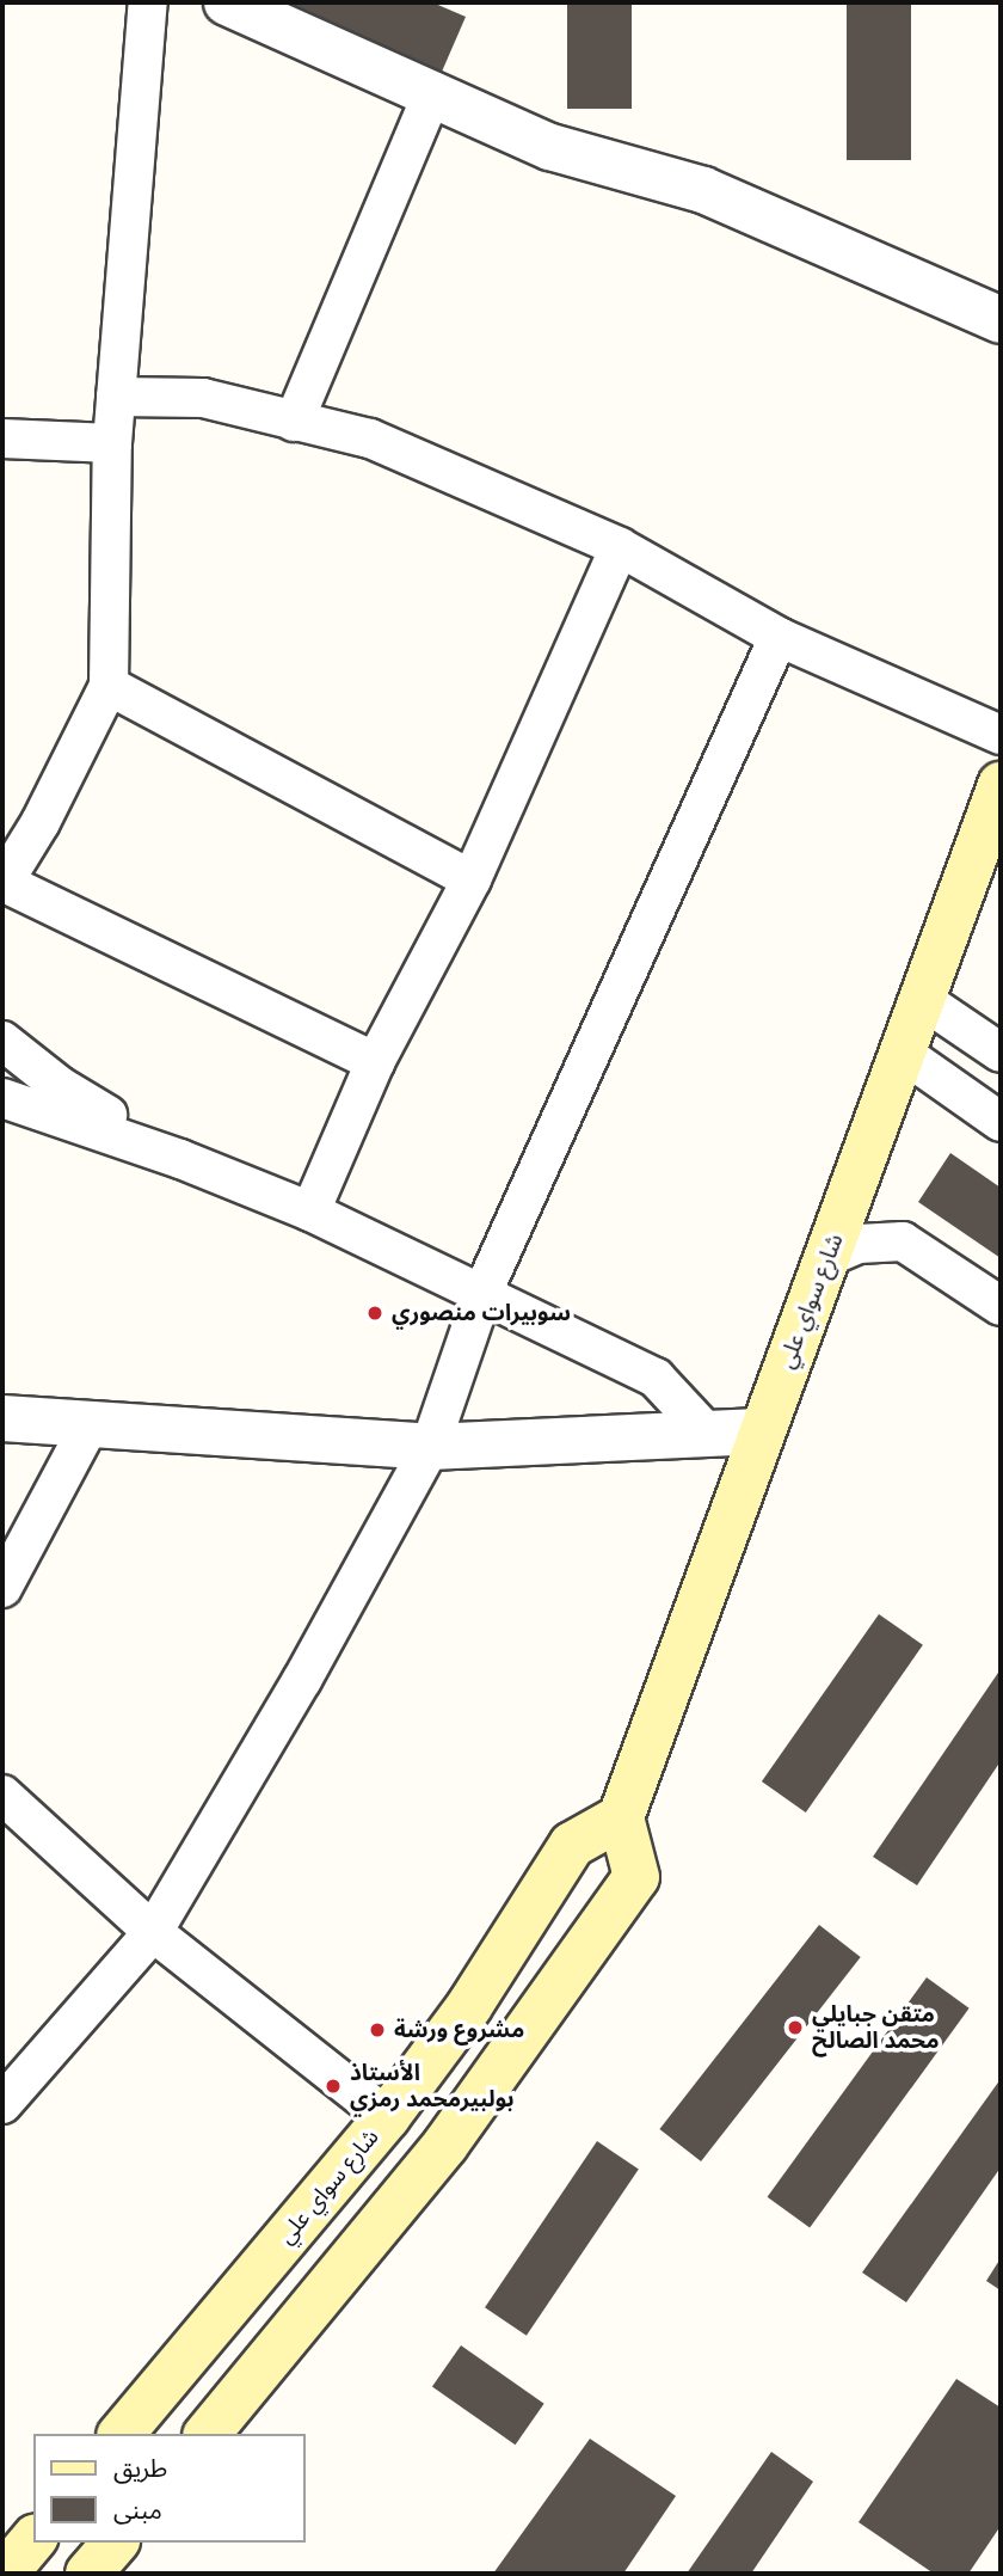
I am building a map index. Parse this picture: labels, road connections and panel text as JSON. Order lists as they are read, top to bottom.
{
  "streets": {
    "main road": ["شارع سواي علي"]
  },
  "places": [
    "سوبيرات منصوري",
    "متقن جبايلي محمد الصالح",
    "مشروع ورشة",
    "الأستاذ بولبيرمحمد رمزي"
  ],
  "legend": ["طريق", "مبنى"]
}
